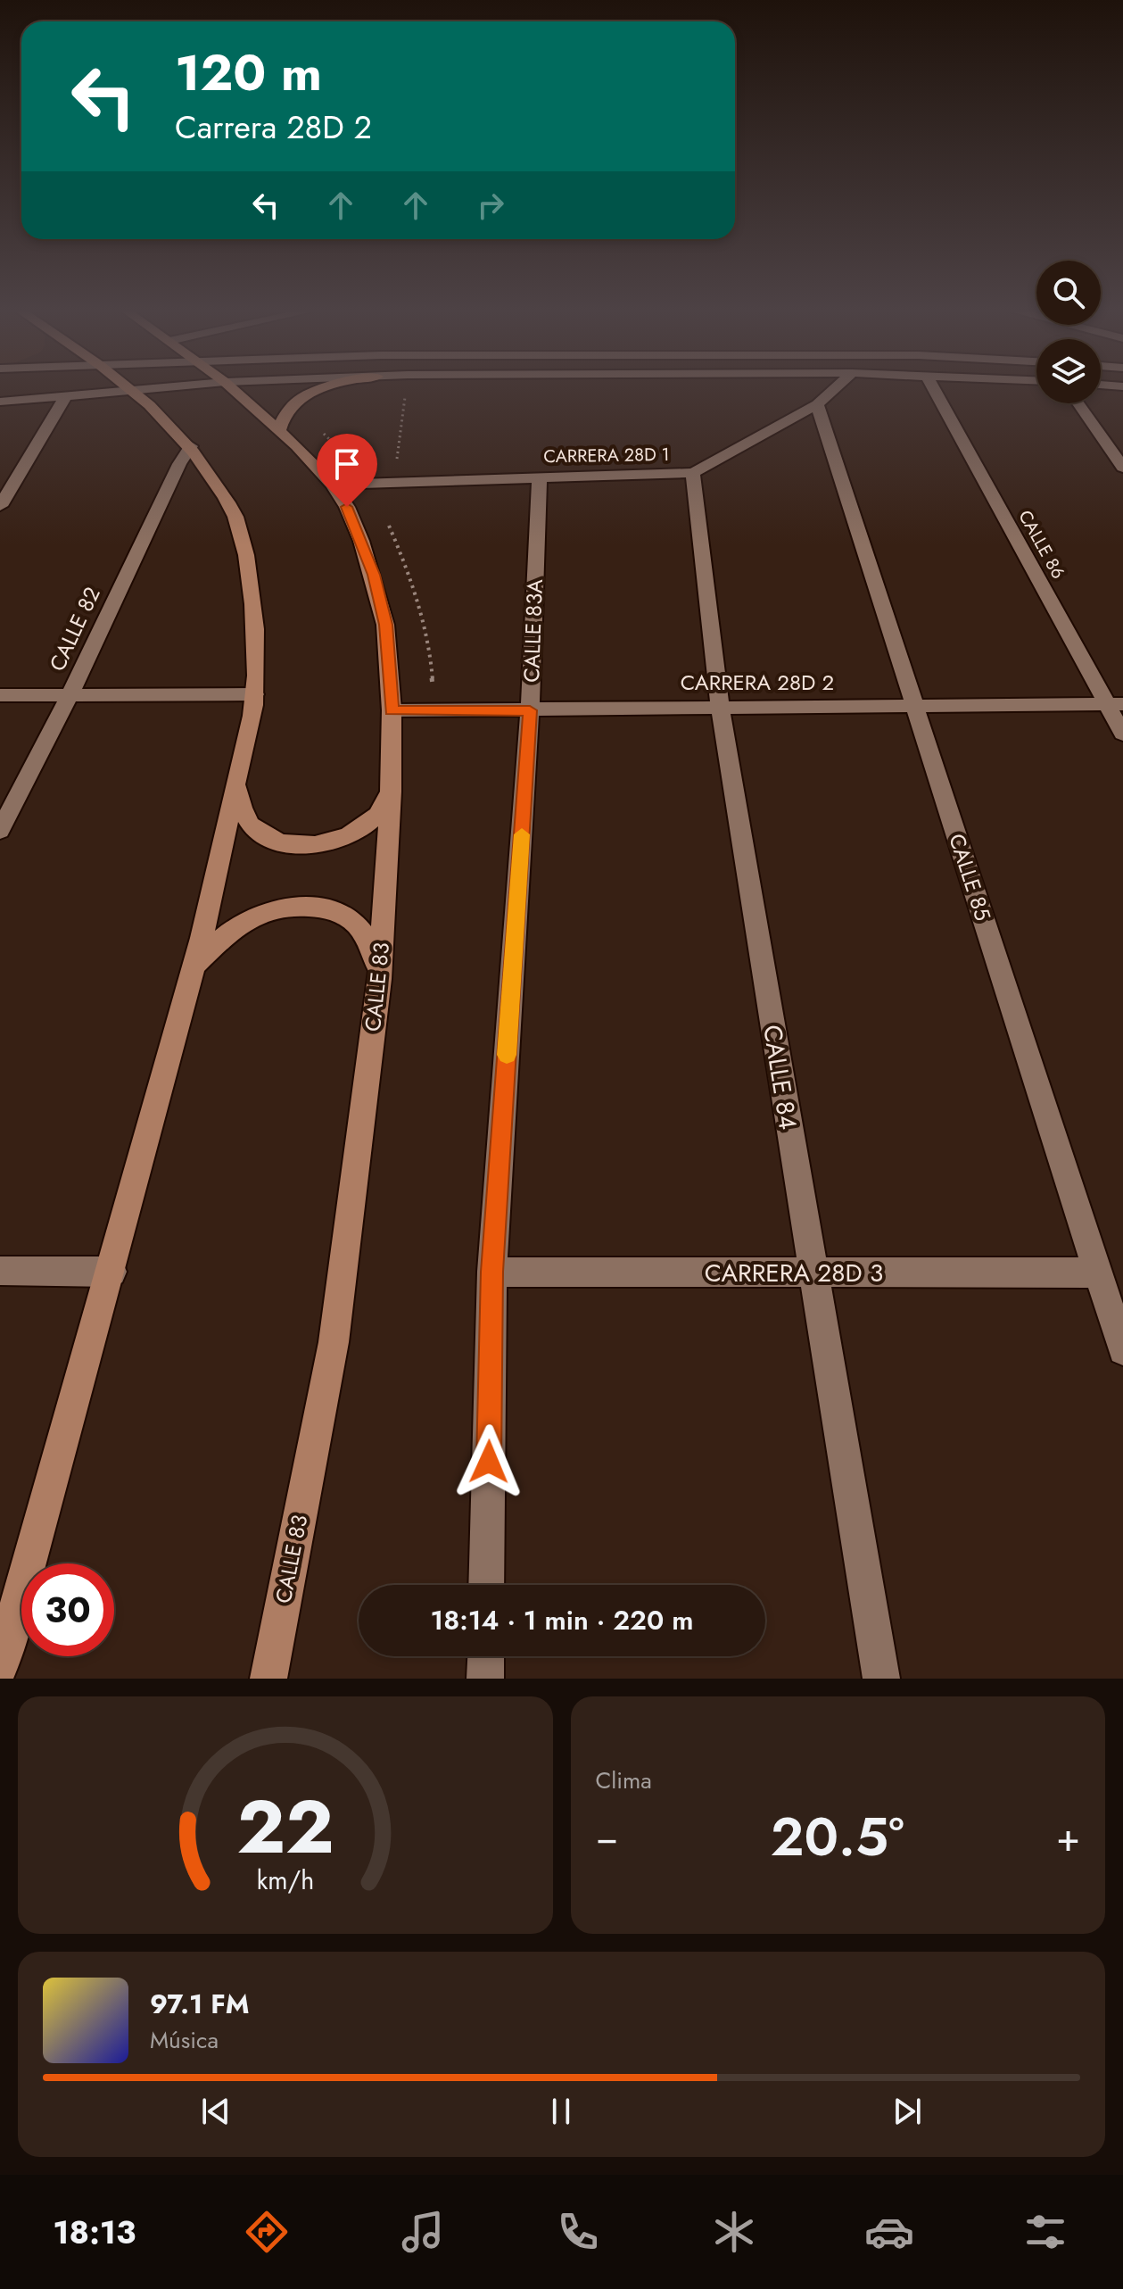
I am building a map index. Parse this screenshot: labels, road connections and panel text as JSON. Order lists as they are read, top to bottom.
{
  "streets": {
    "main road": ["CALLE 83"],
    "street": [
      "CARRERA 28D 1",
      "CALLE 86",
      "CALLE 82",
      "CALLE 83A",
      "CARRERA 28D 2",
      "CALLE 85",
      "CALLE 84",
      "CARRERA 28D 3"
    ]
  },
  "crossings": [
    ["CARRERA 28D 1", "CALLE 83A"],
    ["CARRERA 28D 1", "CALLE 85"],
    ["CARRERA 28D 1", "CALLE 83"],
    ["CARRERA 28D 1", "CALLE 84"],
    ["CALLE 86", "CARRERA 28D 2"],
    ["CALLE 83A", "CARRERA 28D 2"],
    ["CALLE 83A", "CARRERA 28D 3"],
    ["CARRERA 28D 2", "CALLE 85"],
    ["CARRERA 28D 2", "CALLE 83"],
    ["CARRERA 28D 2", "CALLE 84"],
    ["CALLE 85", "CARRERA 28D 3"],
    ["CALLE 84", "CARRERA 28D 3"]
  ],
  "page": {
    "turn": ["120 m", "Carrera 28D 2"],
    "limit": "30",
    "trip": "18:14 · 1 min · 220 m",
    "tile": "Clima",
    "heat": ["−", "20.5°", "+"],
    "song": ["97.1 FM", "Música"],
    "tabs": "18:13",
    "gauge": ["22", "km/h"]
  }
}
